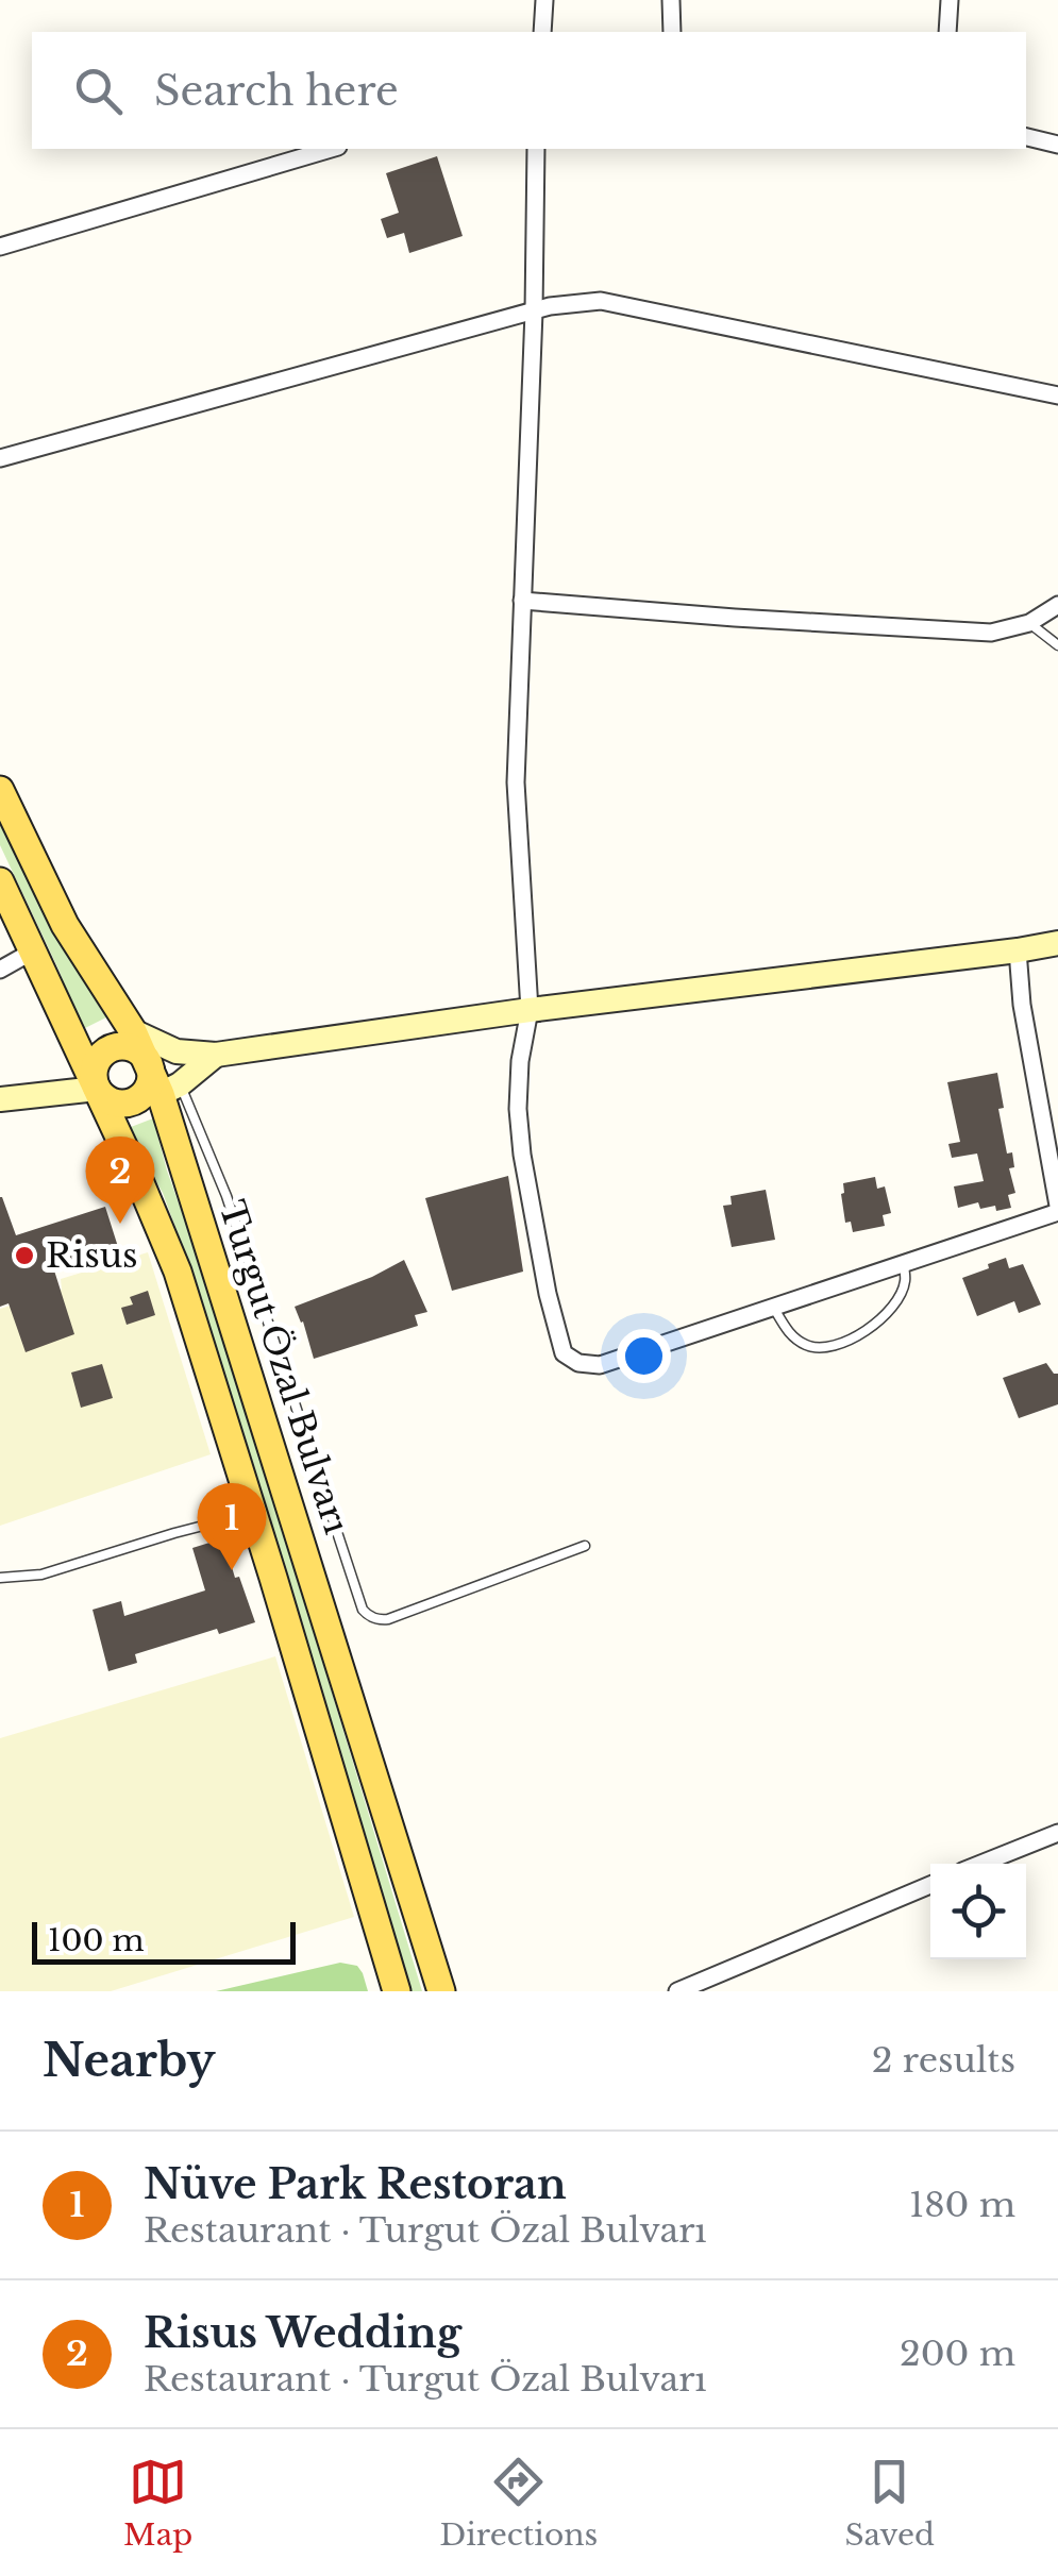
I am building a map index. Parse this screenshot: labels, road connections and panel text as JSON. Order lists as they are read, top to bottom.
{
  "streets": {
    "main road": ["Turgut Özal Bulvarı"]
  },
  "places": ["Risus"],
  "scale_bar": "100 m",
  "page": {
    "search": "Search here",
    "pins": ["2", "1"],
    "scale": "100 m",
    "heading": ["Nearby", "2 results"],
    "list": [
      {
        "mark": "1",
        "name": "Nüve Park Restoran",
        "note": "Restaurant · Turgut Özal Bulvarı",
        "value": "180 m"
      },
      {
        "mark": "2",
        "name": "Risus Wedding",
        "note": "Restaurant · Turgut Özal Bulvarı",
        "value": "200 m"
      }
    ],
    "nav": ["Map", "Directions", "Saved"]
  }
}
